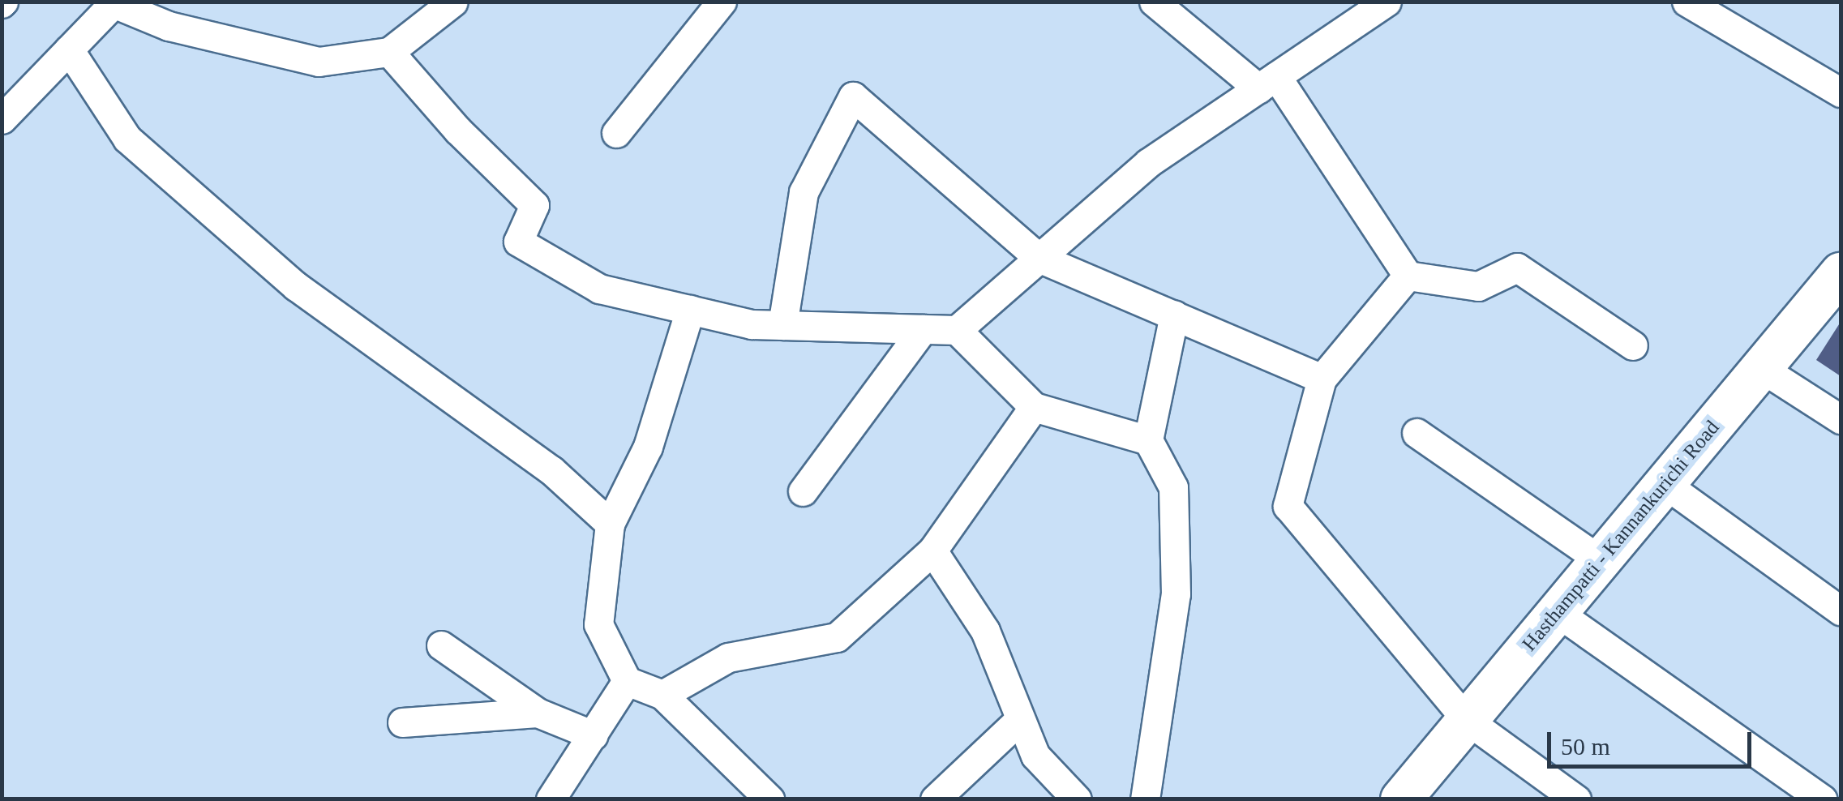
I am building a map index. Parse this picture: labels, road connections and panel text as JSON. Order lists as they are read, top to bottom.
{
  "streets": {
    "main road": ["Hasthampatti - Kannankurichi Road"]
  },
  "scale_bar": "50 m"
}
